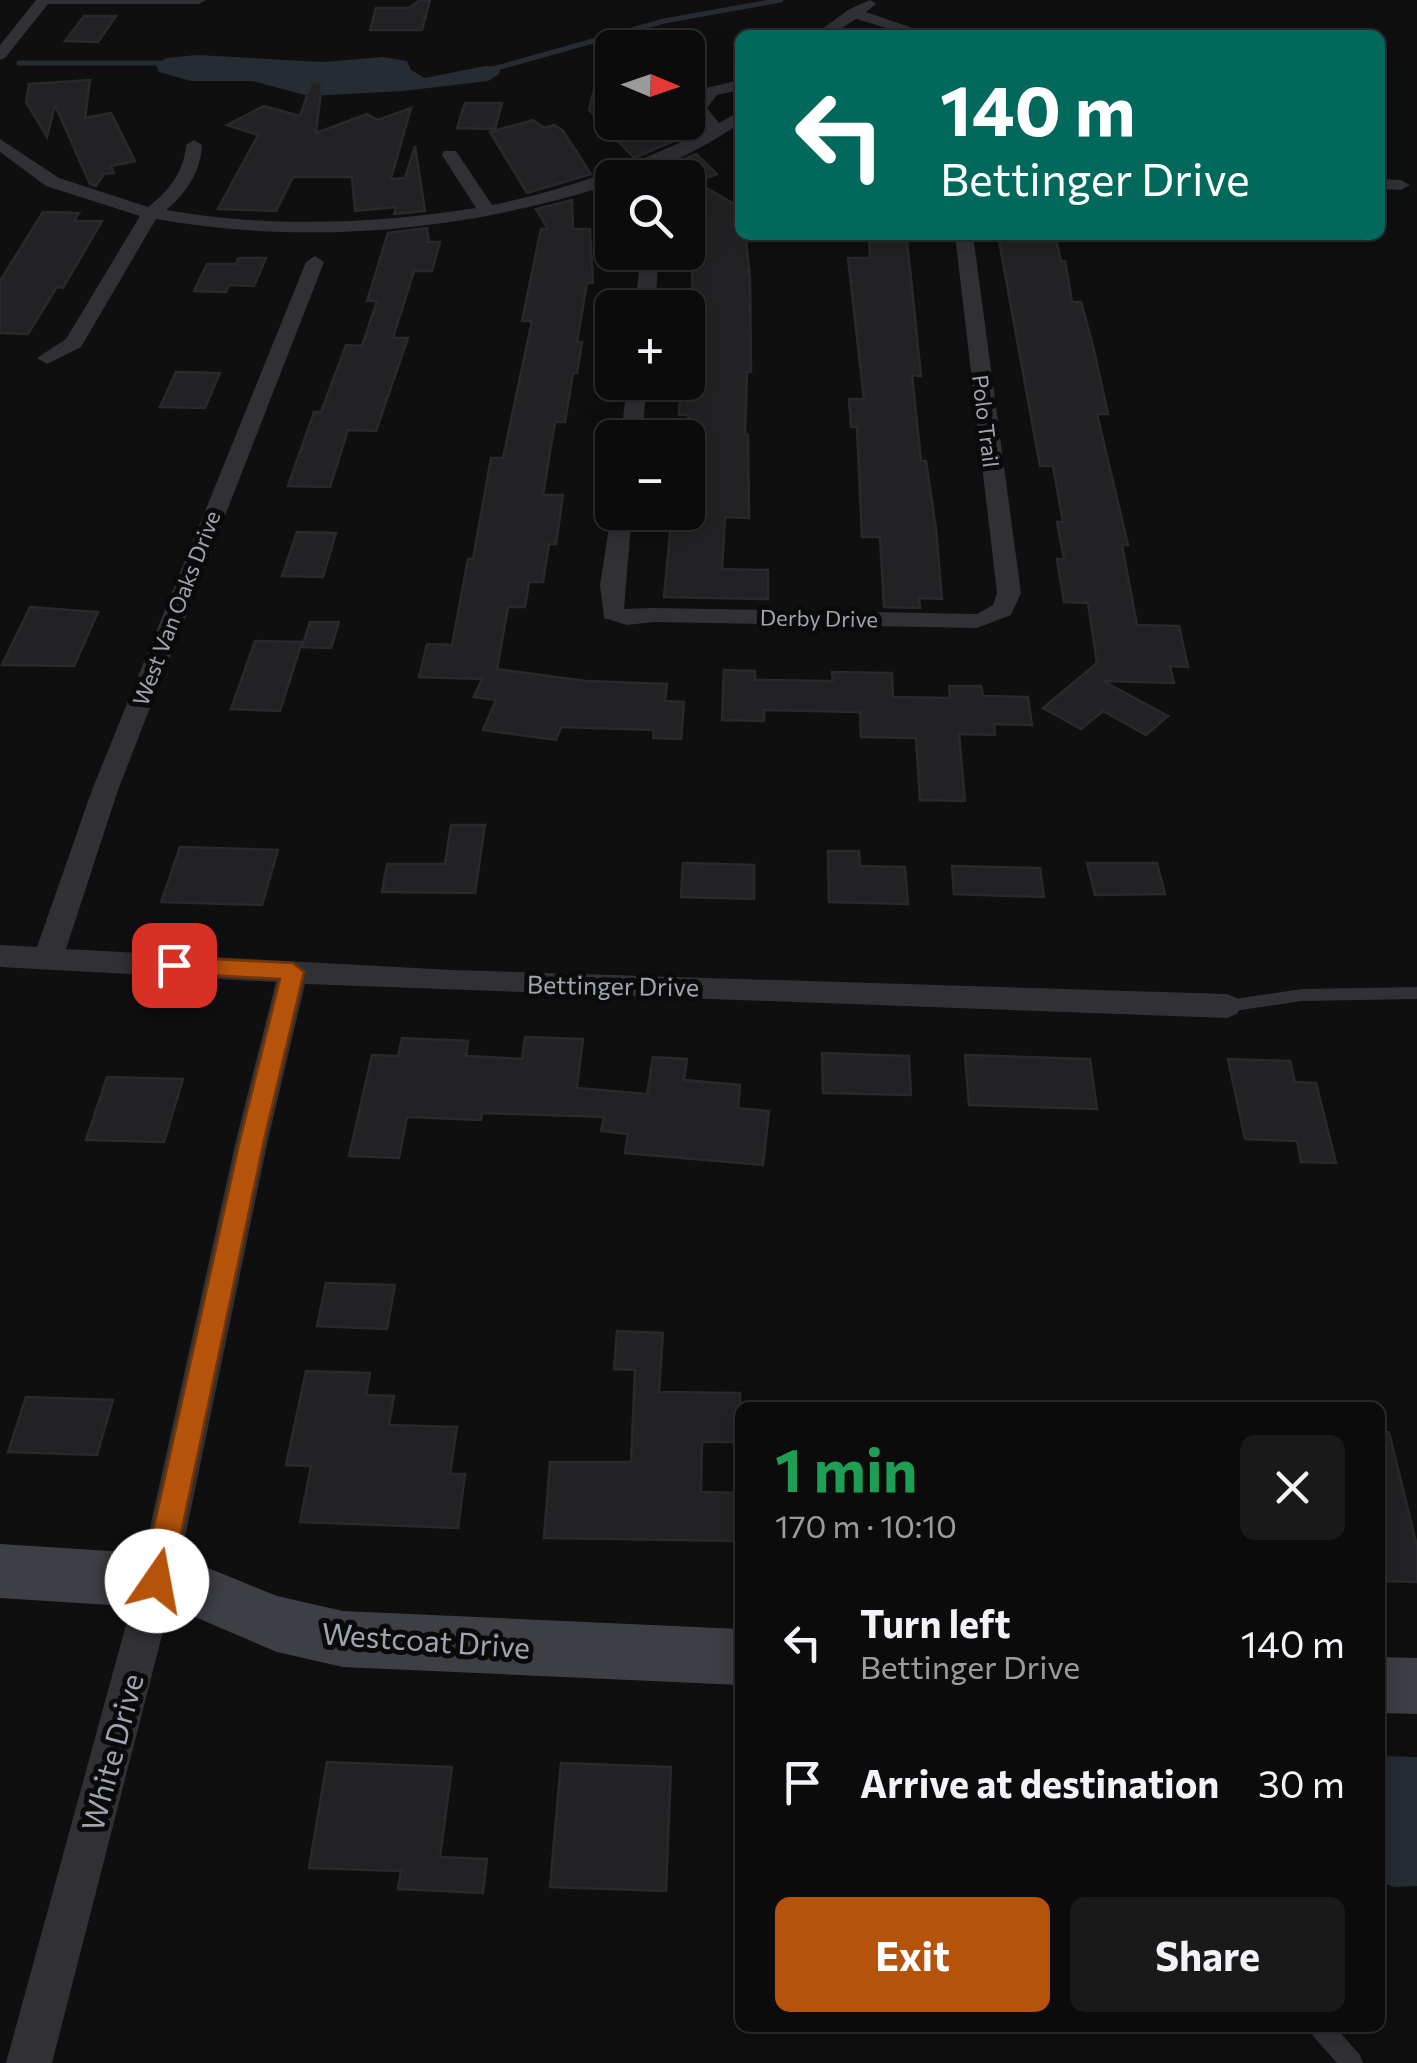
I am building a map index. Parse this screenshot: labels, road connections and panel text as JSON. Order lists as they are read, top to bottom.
{
  "streets": {
    "street": [
      "Polo Trail",
      "West Van Oaks Drive",
      "Derby Drive",
      "Bettinger Drive",
      "Westcoat Drive",
      "White Drive"
    ]
  },
  "crossings": [
    ["Polo Trail", "Derby Drive"],
    ["West Van Oaks Drive", "Bettinger Drive"],
    ["Bettinger Drive", "White Drive"],
    ["Westcoat Drive", "White Drive"]
  ],
  "north": "right",
  "page": {
    "map_buttons": ["+", "−"],
    "turn": ["140 m", "Bettinger Drive"],
    "heading": ["1 min", "170 m · 10:10"],
    "list": [
      {
        "name": "Turn left",
        "note": "Bettinger Drive",
        "value": "140 m"
      },
      {
        "name": "Arrive at destination",
        "value": "30 m"
      }
    ],
    "buttons": ["Exit", "Share"]
  }
}
